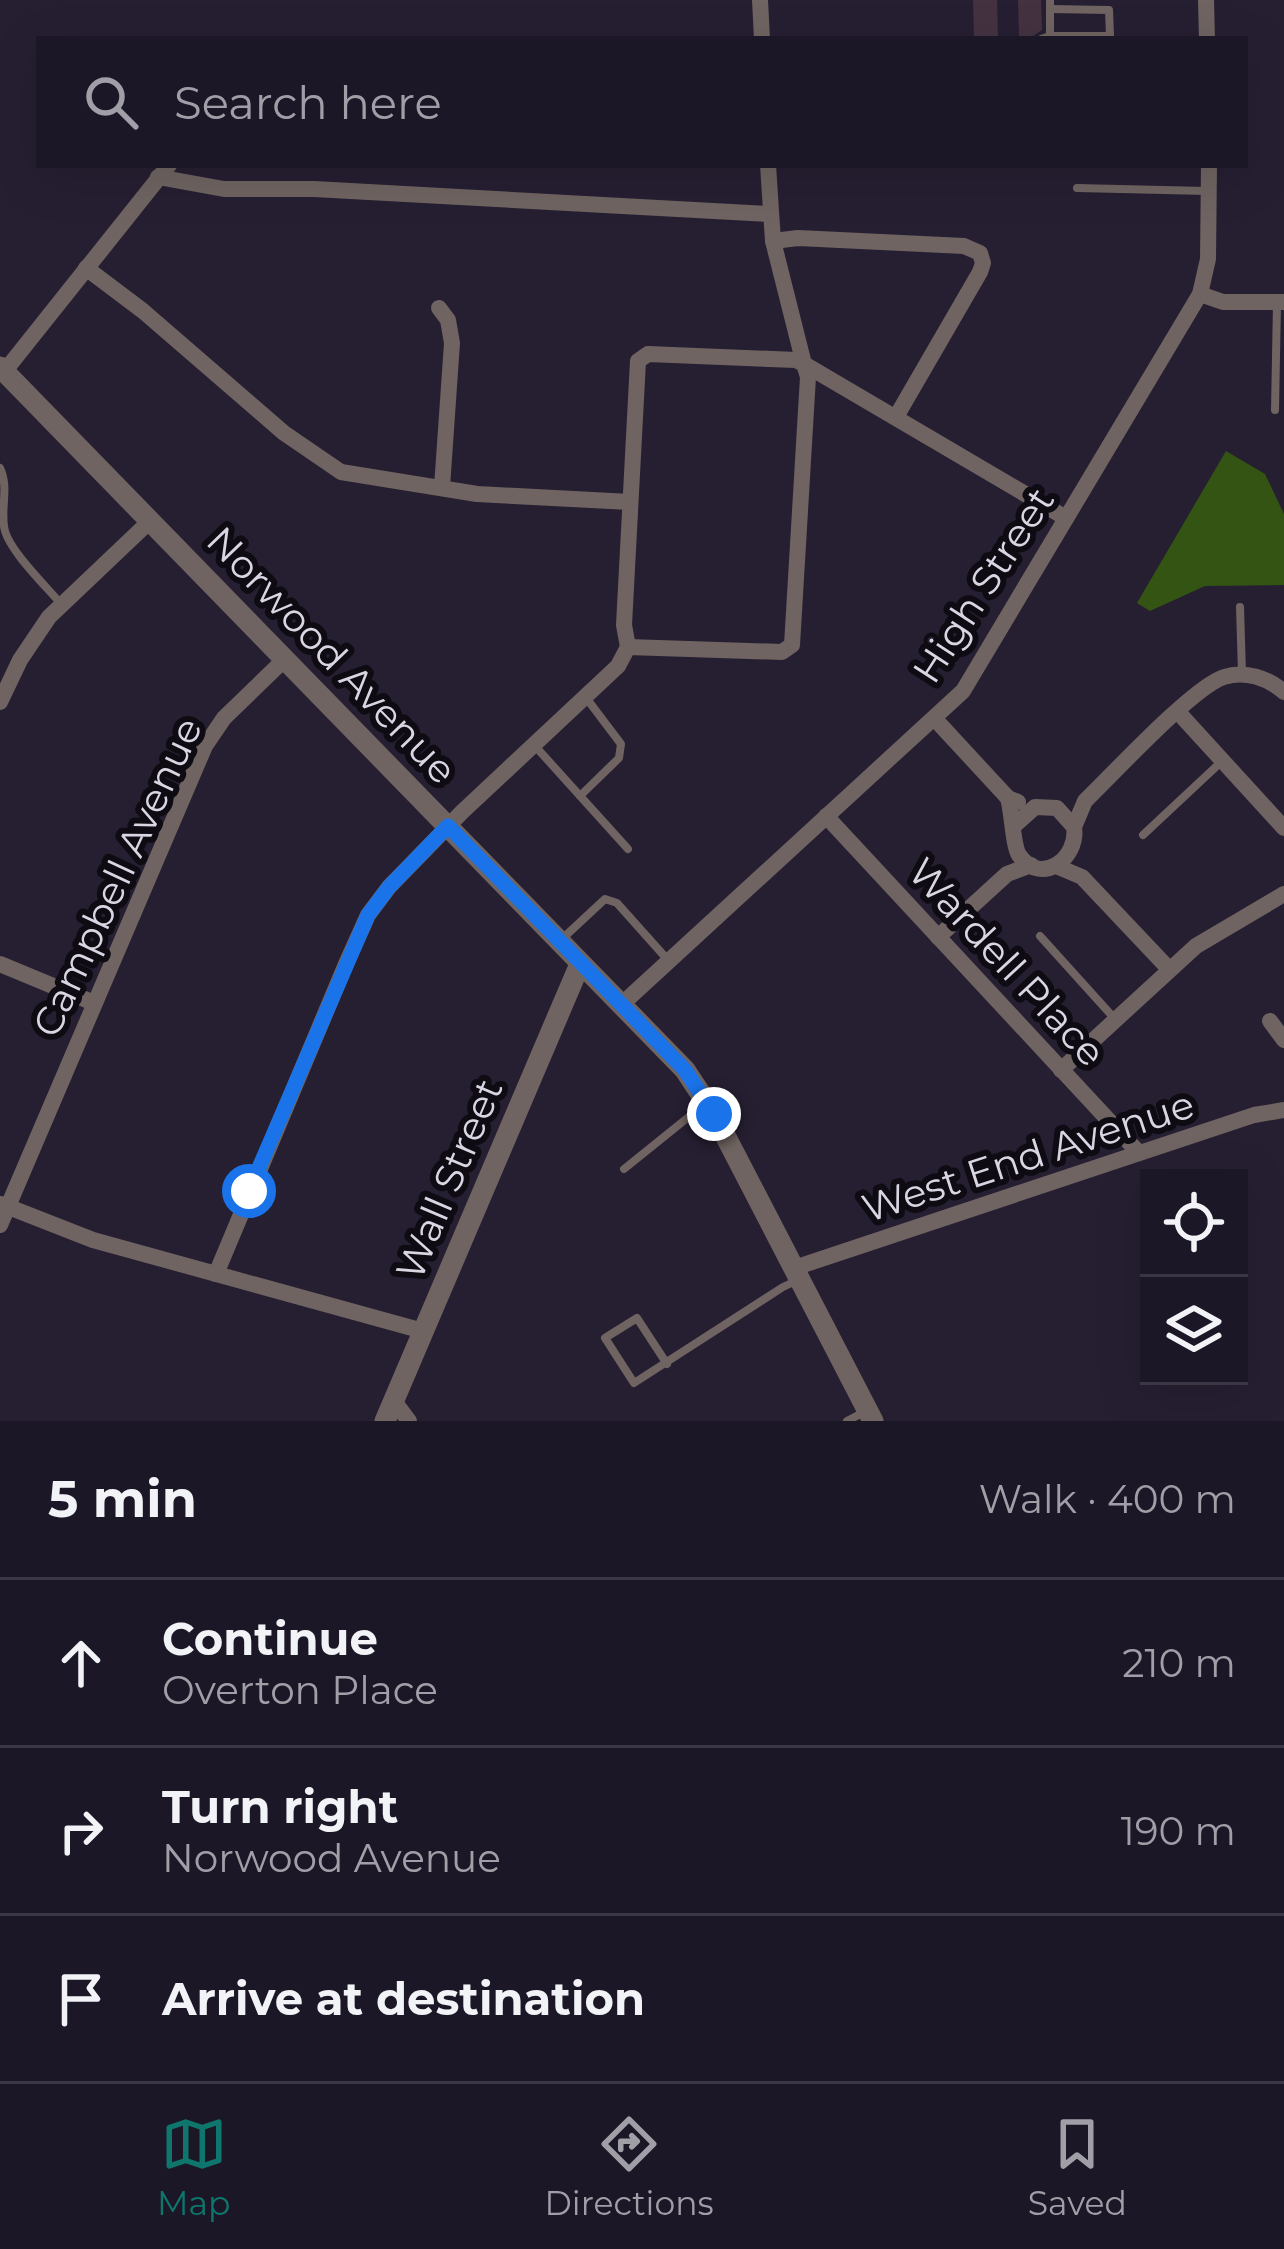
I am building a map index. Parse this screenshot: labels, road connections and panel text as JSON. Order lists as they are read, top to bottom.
{
  "streets": {
    "street": [
      "High Street",
      "Norwood Avenue",
      "Campbell Avenue",
      "Wardell Place",
      "West End Avenue",
      "Wall Street"
    ]
  },
  "crossings": [
    ["High Street", "Norwood Avenue"],
    ["High Street", "Wardell Place"],
    ["Norwood Avenue", "Campbell Avenue"],
    ["Norwood Avenue", "West End Avenue"],
    ["Norwood Avenue", "Wall Street"],
    ["Wardell Place", "West End Avenue"]
  ],
  "page": {
    "search": "Search here",
    "heading": ["5 min", "Walk · 400 m"],
    "list": [
      ["Continue", "Overton Place", "210 m"],
      ["Turn right", "Norwood Avenue", "190 m"],
      "Arrive at destination"
    ],
    "nav": ["Map", "Directions", "Saved"]
  }
}
